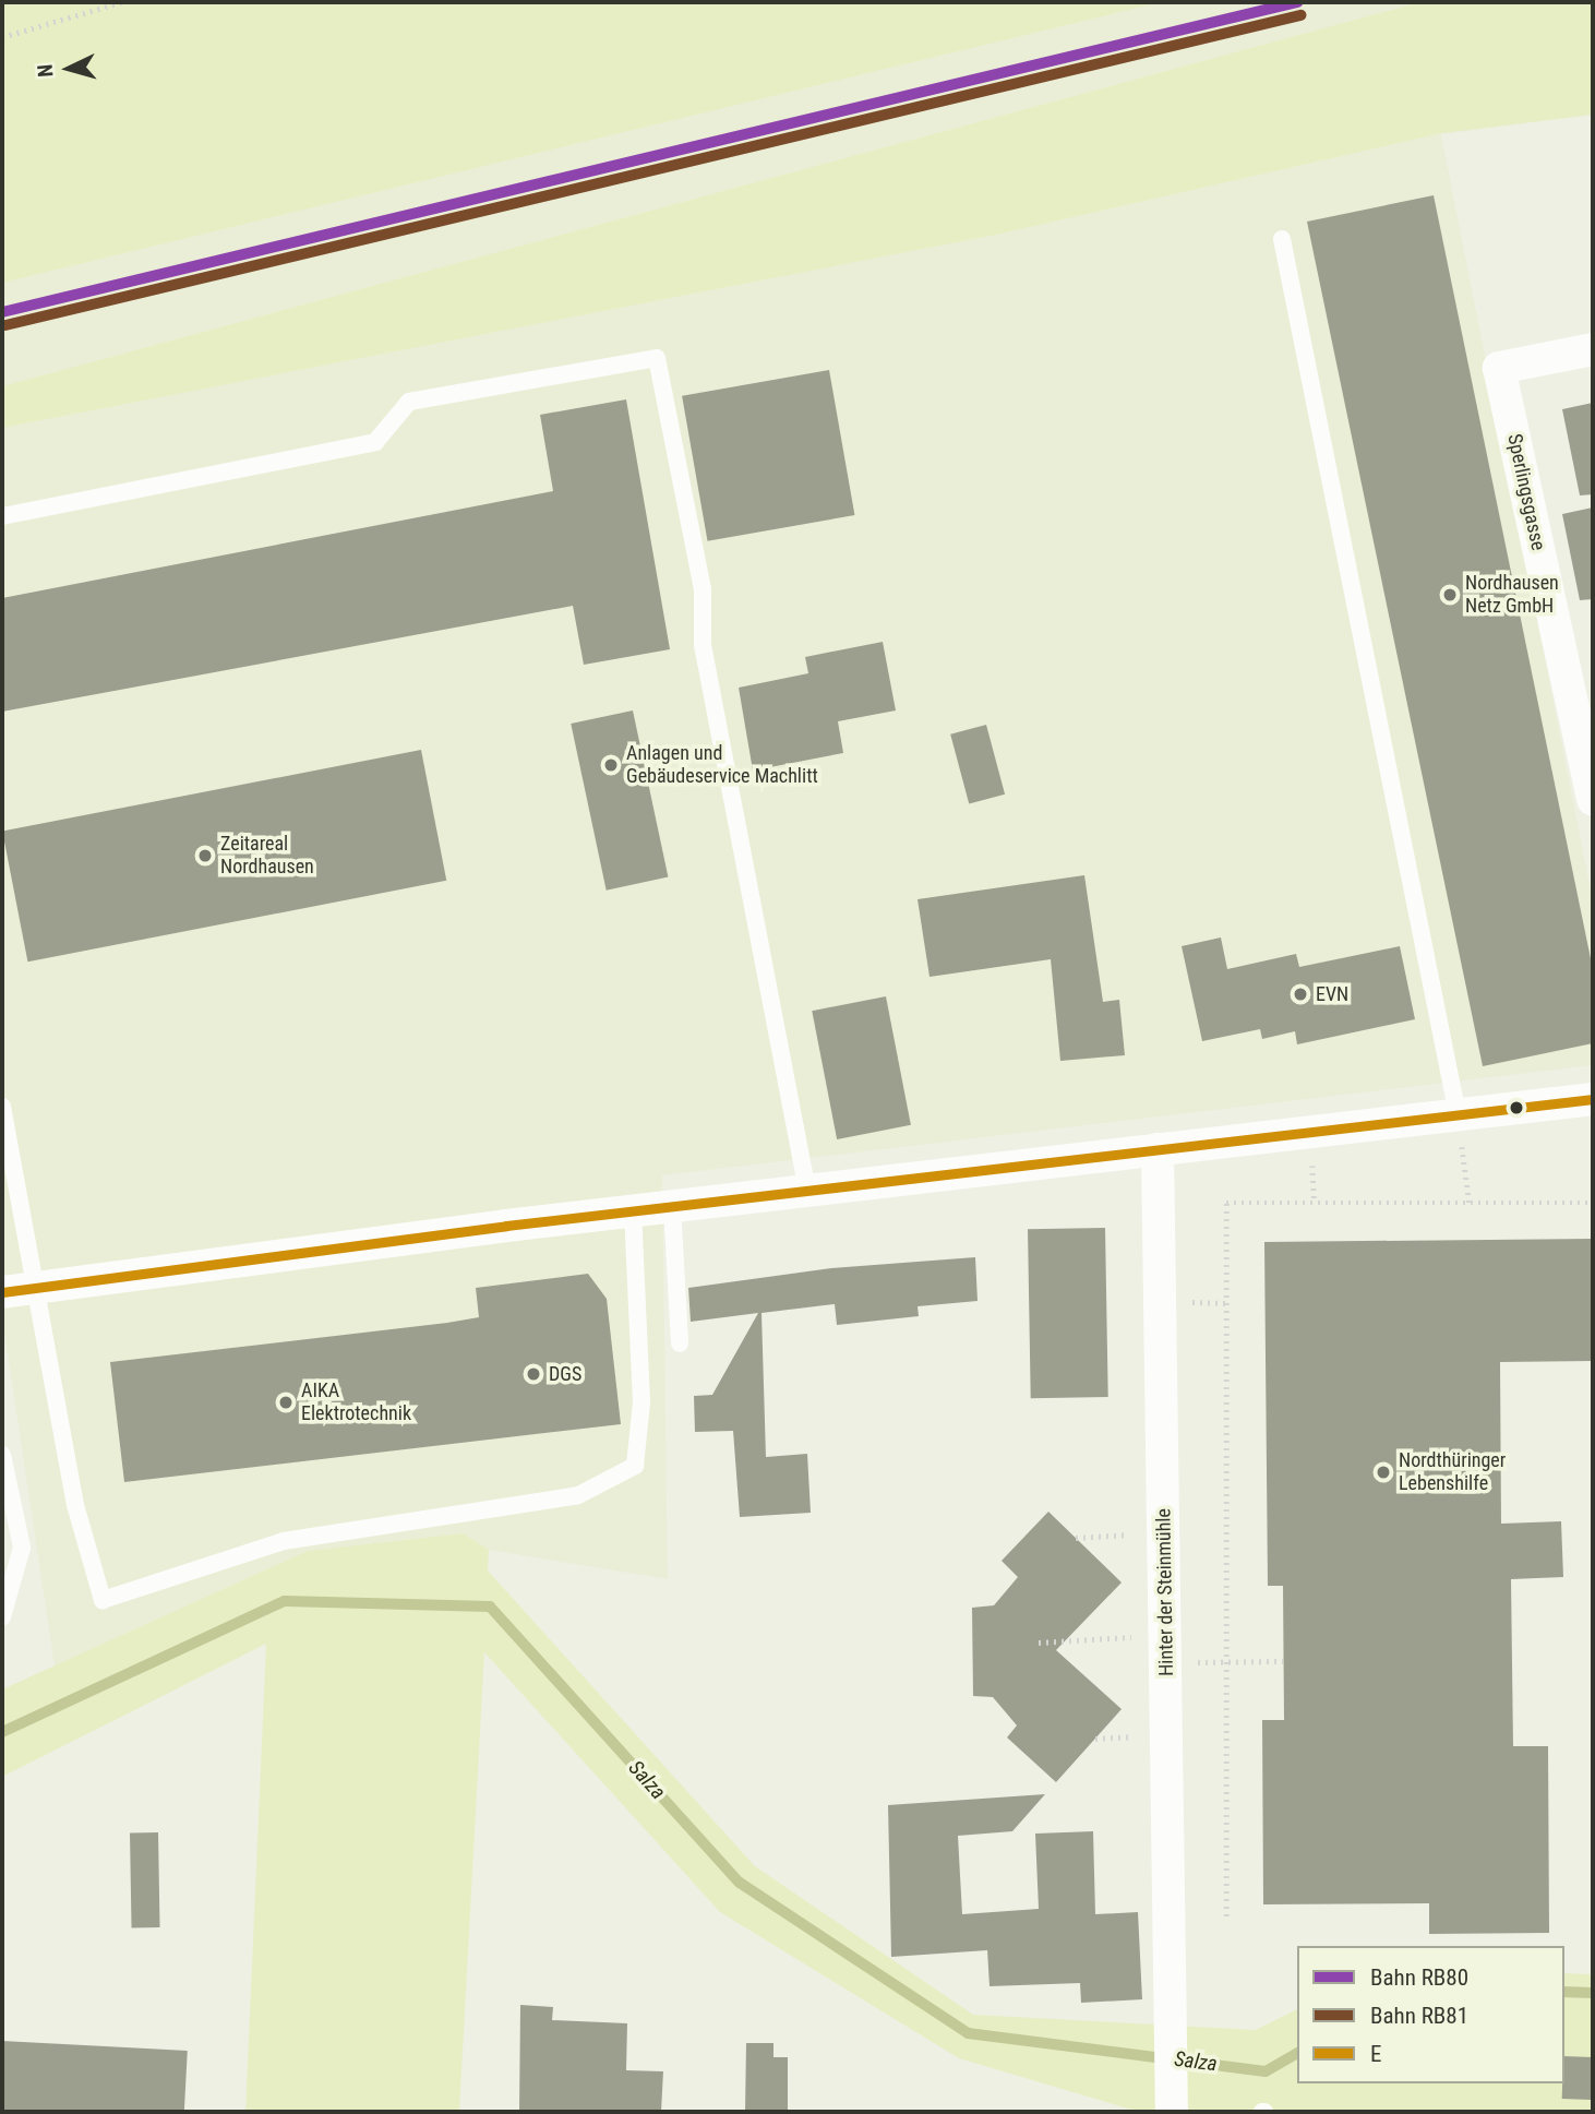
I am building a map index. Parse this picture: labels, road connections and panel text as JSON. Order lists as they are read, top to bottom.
{
  "streets": {
    "street": ["Sperlingsgasse", "Hinter der Steinmühle"]
  },
  "water": ["Salza"],
  "places": [
    "Nordhausen Netz GmbH",
    "Anlagen und Gebäudeservice Machlitt",
    "Zeitareal Nordhausen",
    "EVN",
    "DGS",
    "AIKA Elektrotechnik",
    "Nordthüringer Lebenshilfe"
  ],
  "lines": ["rail line RB80", "rail line RB81", "transit line E"],
  "legend": ["Bahn RB80", "Bahn RB81", "E"],
  "north": "left"
}
